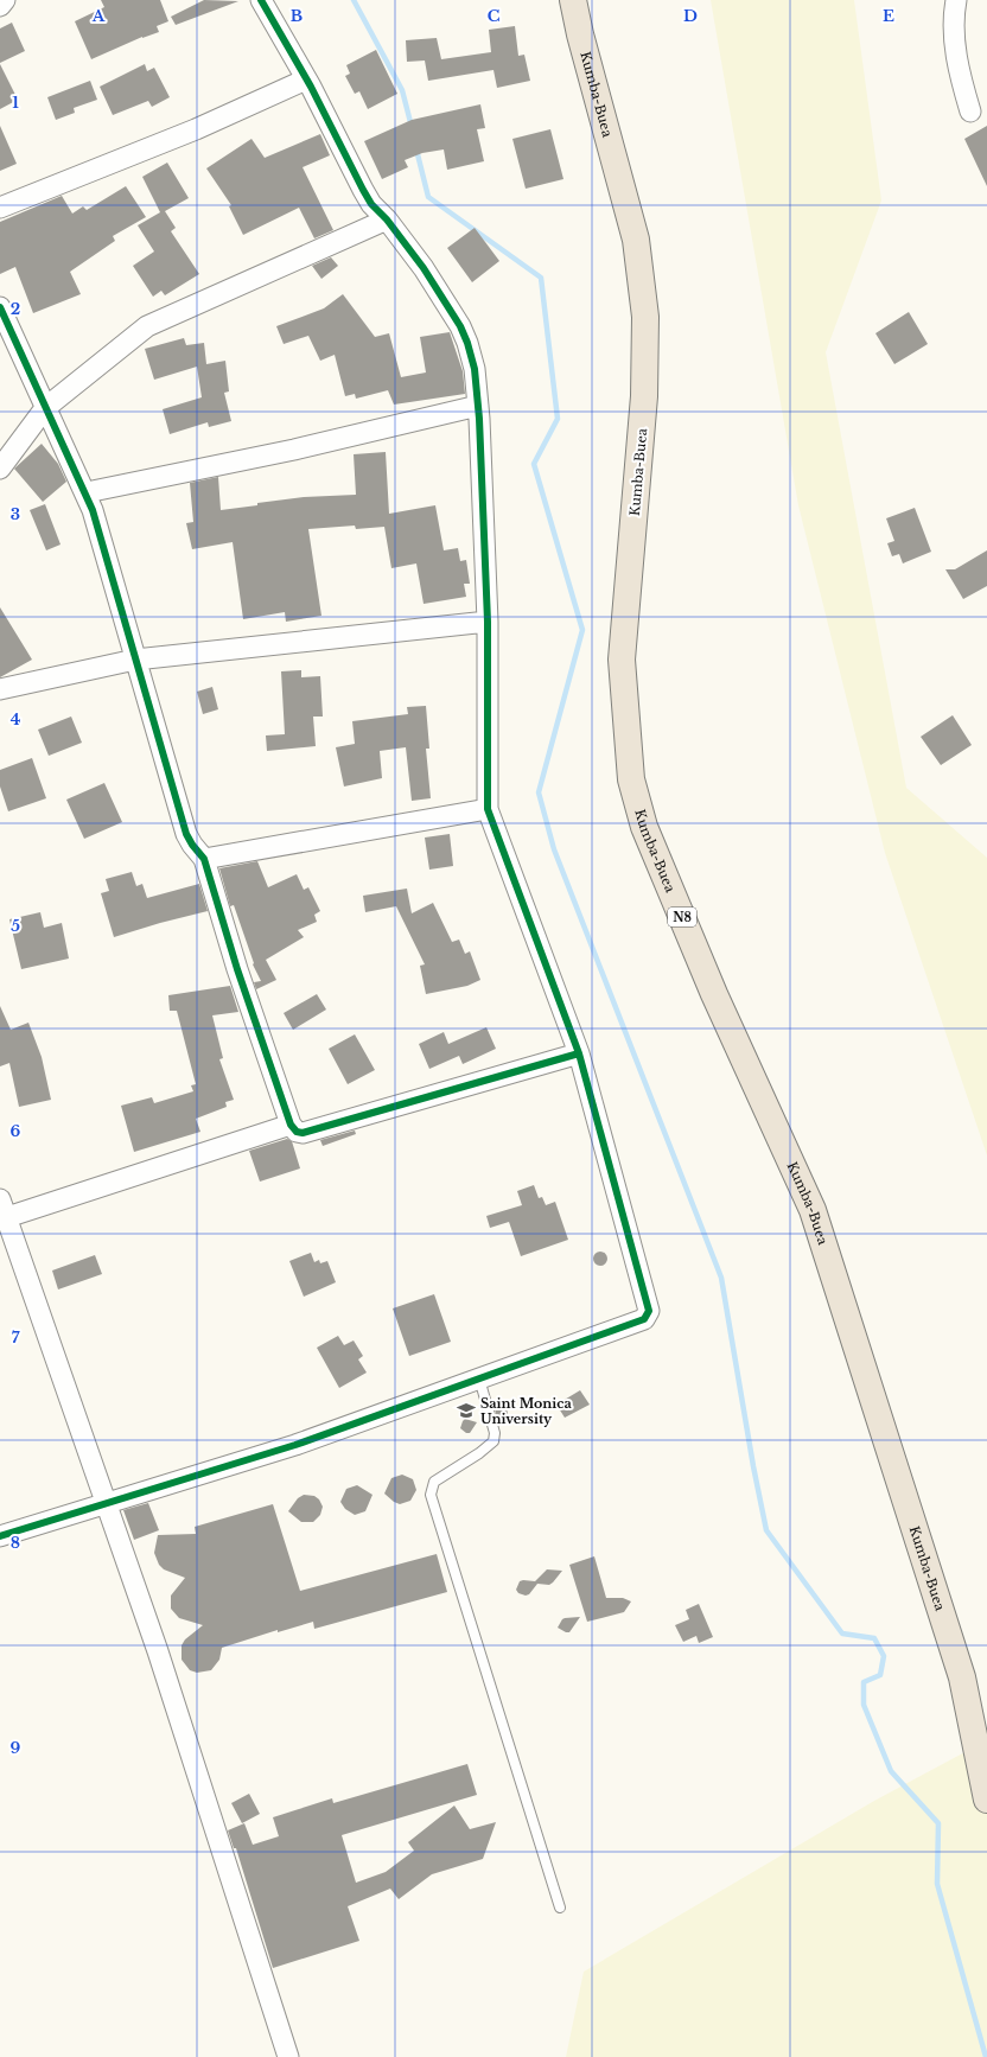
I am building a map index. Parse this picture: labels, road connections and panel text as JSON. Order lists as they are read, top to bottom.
{
  "streets": {
    "highway": ["Kumba-Buea", "N8"]
  },
  "places": {
    "school or university": ["Saint Monica University"]
  },
  "grid": {
    "columns": [
      "A",
      "B",
      "C",
      "D",
      "E"
    ],
    "rows": [
      "1",
      "2",
      "3",
      "4",
      "5",
      "6",
      "7",
      "8",
      "9"
    ]
  }
}
